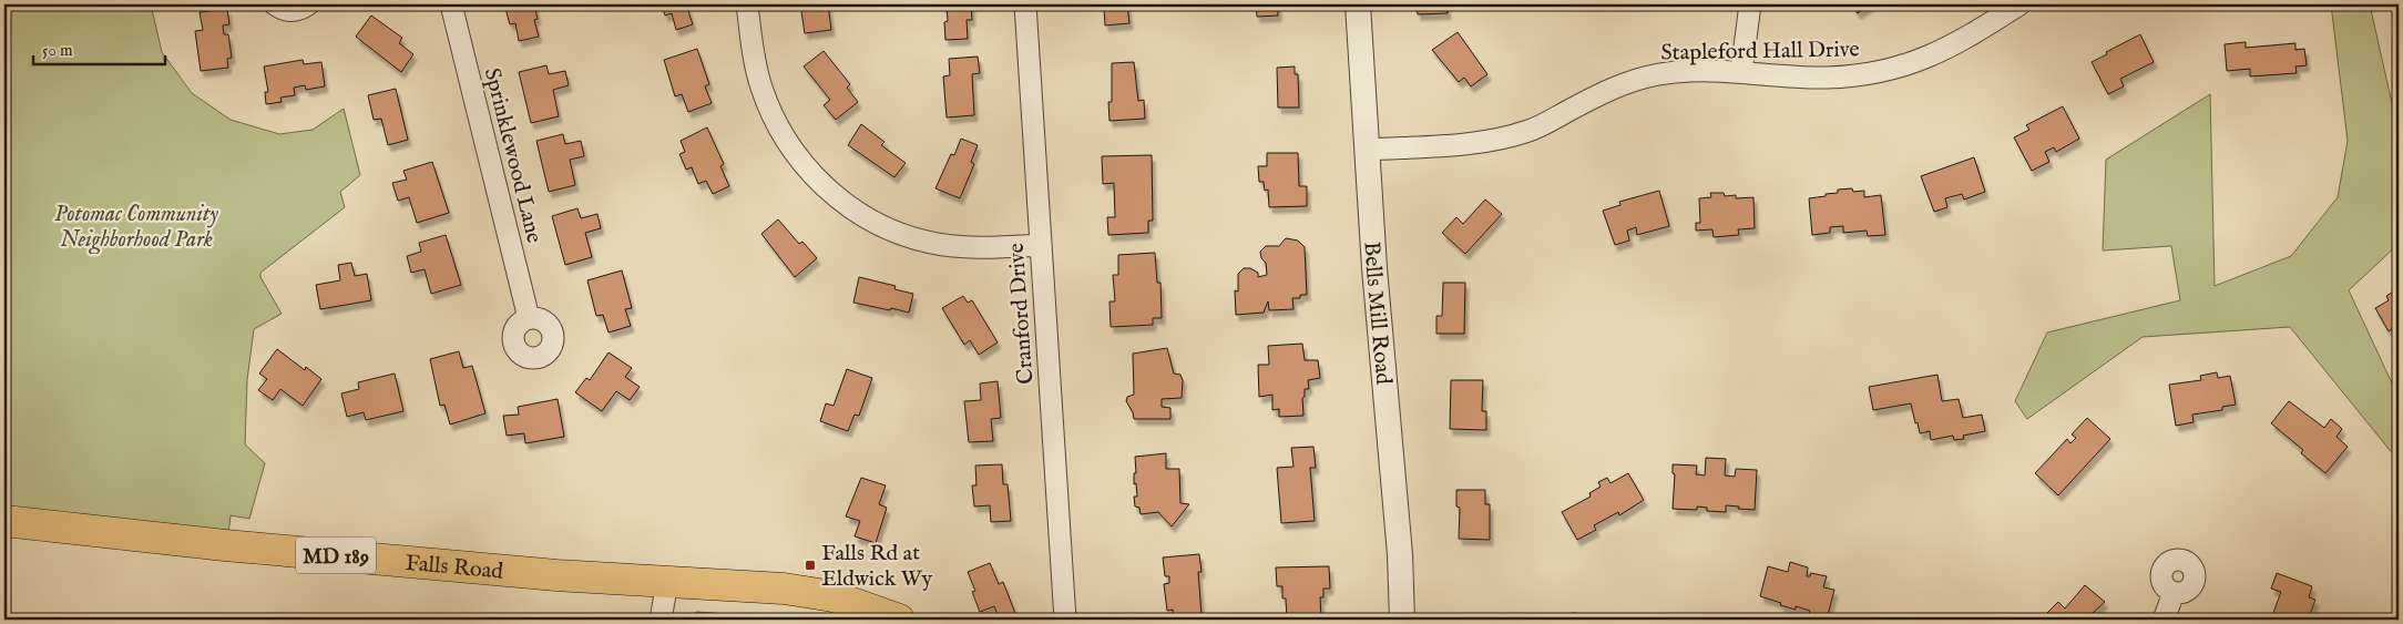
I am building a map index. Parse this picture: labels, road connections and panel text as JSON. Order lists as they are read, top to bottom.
{
  "streets": {
    "main road": ["MD 189", "Falls Road"],
    "street": [
      "Stapleford Hall Drive",
      "Sprinklewood Lane",
      "Bells Mill Road",
      "Cranford Drive"
    ]
  },
  "crossings": [
    ["Stapleford Hall Drive", "Bells Mill Road"]
  ],
  "parks": ["Potomac Community Neighborhood Park"],
  "places": {
    "transit": ["Falls Rd at Eldwick Wy"]
  },
  "scale_bar": "50 m"
}
